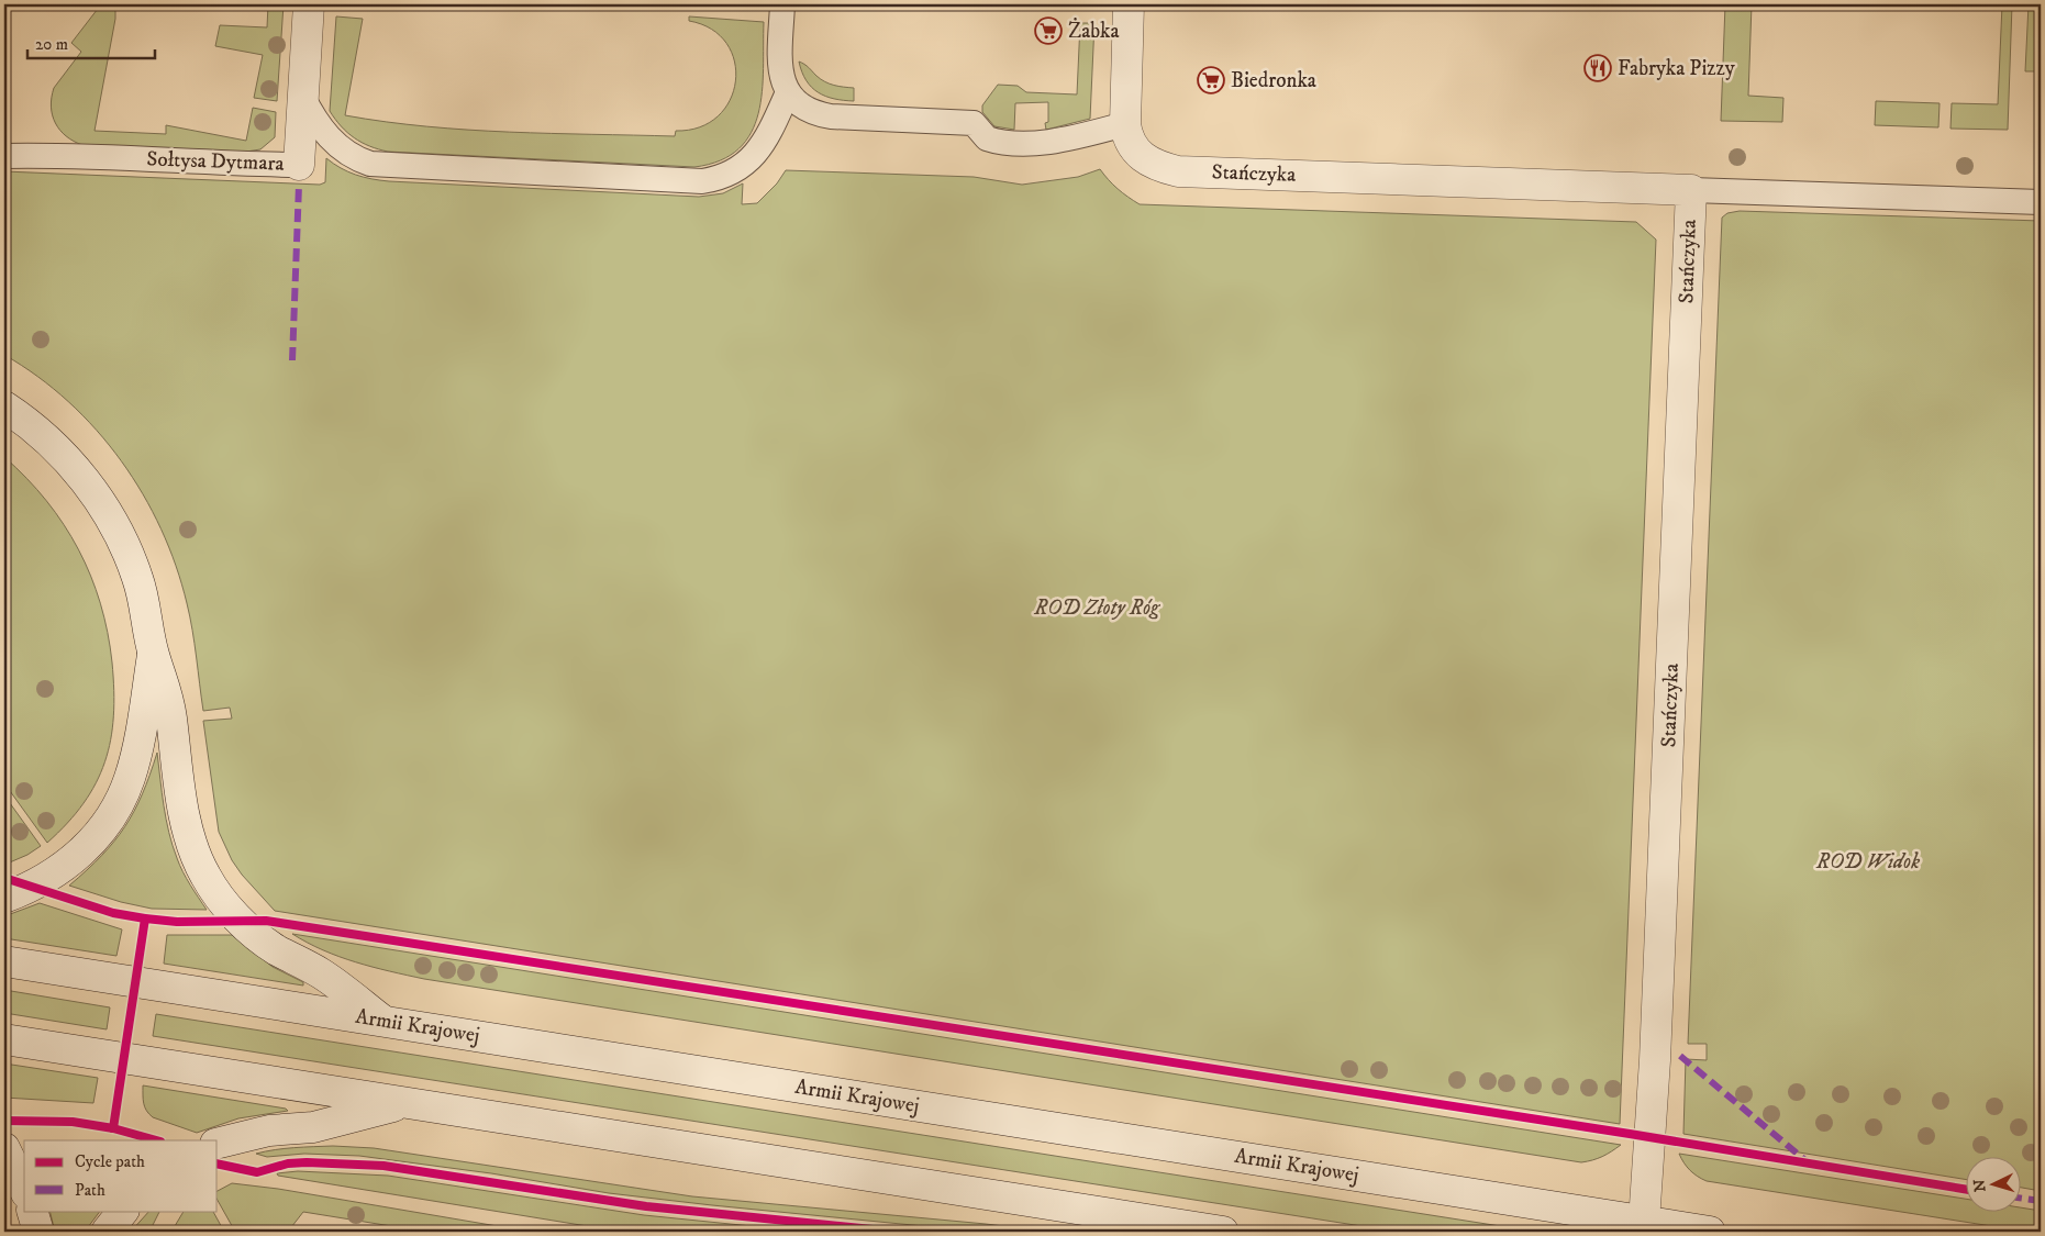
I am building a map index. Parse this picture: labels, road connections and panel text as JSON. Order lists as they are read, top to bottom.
{
  "streets": {
    "main road": ["Sołtysa Dytmara", "Stańczyka", "Armii Krajowej"]
  },
  "crossings": [
    ["Stańczyka", "Armii Krajowej"]
  ],
  "parks": ["ROD Złoty Róg", "ROD Widok"],
  "places": {
    "supermarket": ["Żabka", "Biedronka"],
    "restaurant": ["Fabryka Pizzy"]
  },
  "legend": ["Cycle path", "Path"],
  "scale_bar": "20 m",
  "north": "left"
}
